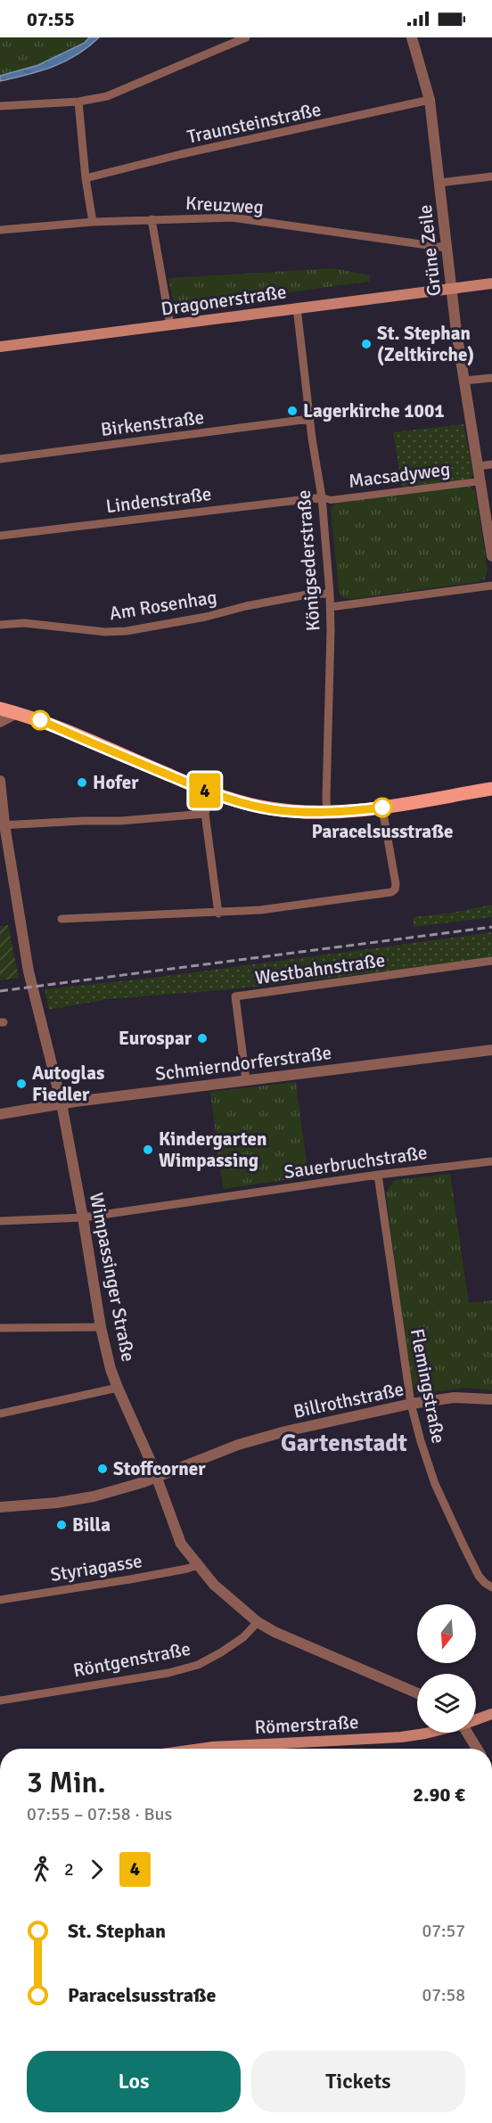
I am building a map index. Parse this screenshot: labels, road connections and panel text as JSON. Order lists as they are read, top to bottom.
{
  "streets": {
    "main road": ["Dragonerstraße", "Römerstraße"],
    "street": [
      "Traunsteinstraße",
      "Kreuzweg",
      "Grüne Zeile",
      "Birkenstraße",
      "Macsadyweg",
      "Lindenstraße",
      "Königsederstraße",
      "Am Rosenhag",
      "Westbahnstraße",
      "Schmierndorferstraße",
      "Sauerbruchstraße",
      "Wimpassinger Straße",
      "Flemingstraße",
      "Billrothstraße",
      "Styriagasse",
      "Röntgenstraße"
    ]
  },
  "crossings": [
    ["Traunsteinstraße", "Grüne Zeile"],
    ["Kreuzweg", "Grüne Zeile"],
    ["Grüne Zeile", "Dragonerstraße"],
    ["Grüne Zeile", "Macsadyweg"],
    ["Dragonerstraße", "Königsederstraße"],
    ["Birkenstraße", "Königsederstraße"],
    ["Macsadyweg", "Lindenstraße"],
    ["Macsadyweg", "Königsederstraße"],
    ["Lindenstraße", "Königsederstraße"],
    ["Königsederstraße", "Am Rosenhag"],
    ["Westbahnstraße", "Schmierndorferstraße"],
    ["Schmierndorferstraße", "Wimpassinger Straße"],
    ["Sauerbruchstraße", "Wimpassinger Straße"],
    ["Sauerbruchstraße", "Flemingstraße"],
    ["Wimpassinger Straße", "Billrothstraße"],
    ["Wimpassinger Straße", "Styriagasse"],
    ["Wimpassinger Straße", "Röntgenstraße"],
    ["Flemingstraße", "Billrothstraße"]
  ],
  "districts": ["Gartenstadt"],
  "places": [
    "St. Stephan (Zeltkirche)",
    "Lagerkirche 1001",
    "Hofer",
    "Paracelsusstraße",
    "Eurospar",
    "Autoglas Fiedler",
    "Kindergarten Wimpassing",
    "Stoffcorner",
    "Billa"
  ],
  "lines": ["bus line 4"],
  "north": "bottom",
  "page": {
    "status": "07:55",
    "on_map": "4",
    "heading": ["3 Min.", "07:55 – 07:58 · Bus", "2.90 €"],
    "legs": ["2", "4"],
    "list": [
      {
        "name": "St. Stephan",
        "value": "07:57"
      },
      {
        "name": "Paracelsusstraße",
        "value": "07:58"
      }
    ],
    "buttons": ["Los", "Tickets"]
  }
}
